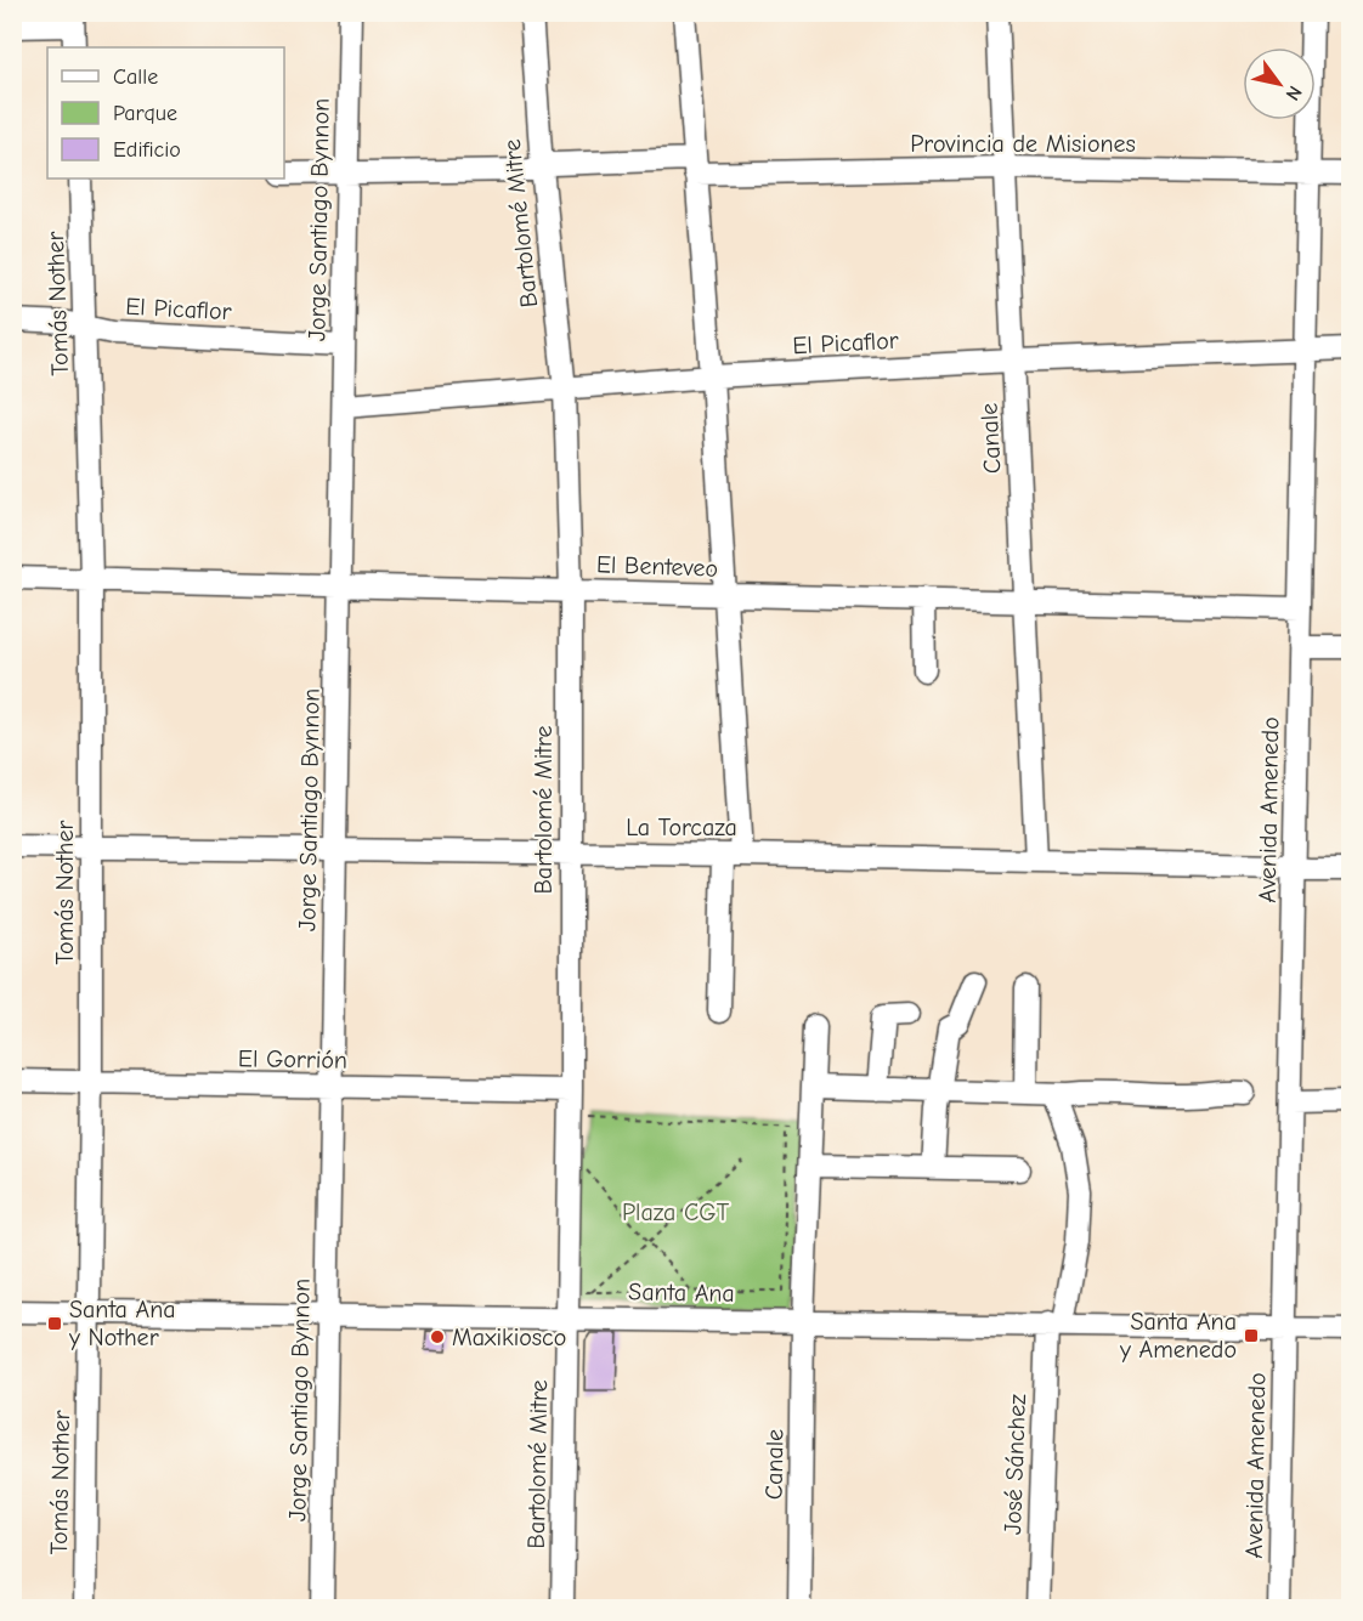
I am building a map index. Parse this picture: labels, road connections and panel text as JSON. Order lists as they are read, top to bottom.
{
  "streets": {
    "street": [
      "Provincia de Misiones",
      "Jorge Santiago Bynnon",
      "Bartolomé Mitre",
      "Tomás Nother",
      "El Picaflor",
      "Canale",
      "El Benteveo",
      "Avenida Amenedo",
      "La Torcaza",
      "El Gorrión",
      "Santa Ana",
      "José Sánchez"
    ]
  },
  "crossings": [
    ["Provincia de Misiones", "Jorge Santiago Bynnon"],
    ["Provincia de Misiones", "Bartolomé Mitre"],
    ["Provincia de Misiones", "Canale"],
    ["Provincia de Misiones", "Avenida Amenedo"],
    ["Jorge Santiago Bynnon", "El Picaflor"],
    ["Jorge Santiago Bynnon", "El Benteveo"],
    ["Jorge Santiago Bynnon", "La Torcaza"],
    ["Jorge Santiago Bynnon", "El Gorrión"],
    ["Jorge Santiago Bynnon", "Santa Ana"],
    ["Bartolomé Mitre", "El Picaflor"],
    ["Bartolomé Mitre", "El Benteveo"],
    ["Bartolomé Mitre", "La Torcaza"],
    ["Bartolomé Mitre", "El Gorrión"],
    ["Bartolomé Mitre", "Santa Ana"],
    ["Tomás Nother", "El Picaflor"],
    ["Tomás Nother", "El Benteveo"],
    ["Tomás Nother", "La Torcaza"],
    ["Tomás Nother", "El Gorrión"],
    ["Tomás Nother", "Santa Ana"],
    ["El Picaflor", "Canale"],
    ["El Picaflor", "Avenida Amenedo"],
    ["Canale", "El Benteveo"],
    ["Canale", "La Torcaza"],
    ["Canale", "Santa Ana"],
    ["El Benteveo", "Avenida Amenedo"],
    ["Avenida Amenedo", "La Torcaza"],
    ["Avenida Amenedo", "Santa Ana"],
    ["Santa Ana", "José Sánchez"]
  ],
  "parks": ["Plaza CGT"],
  "places": {
    "transit": ["Santa Ana y Nother", "Santa Ana y Amenedo"],
    "other": ["Maxikiosco"]
  },
  "legend": ["Calle", "Parque", "Edificio"],
  "north": "bottom right"
}
